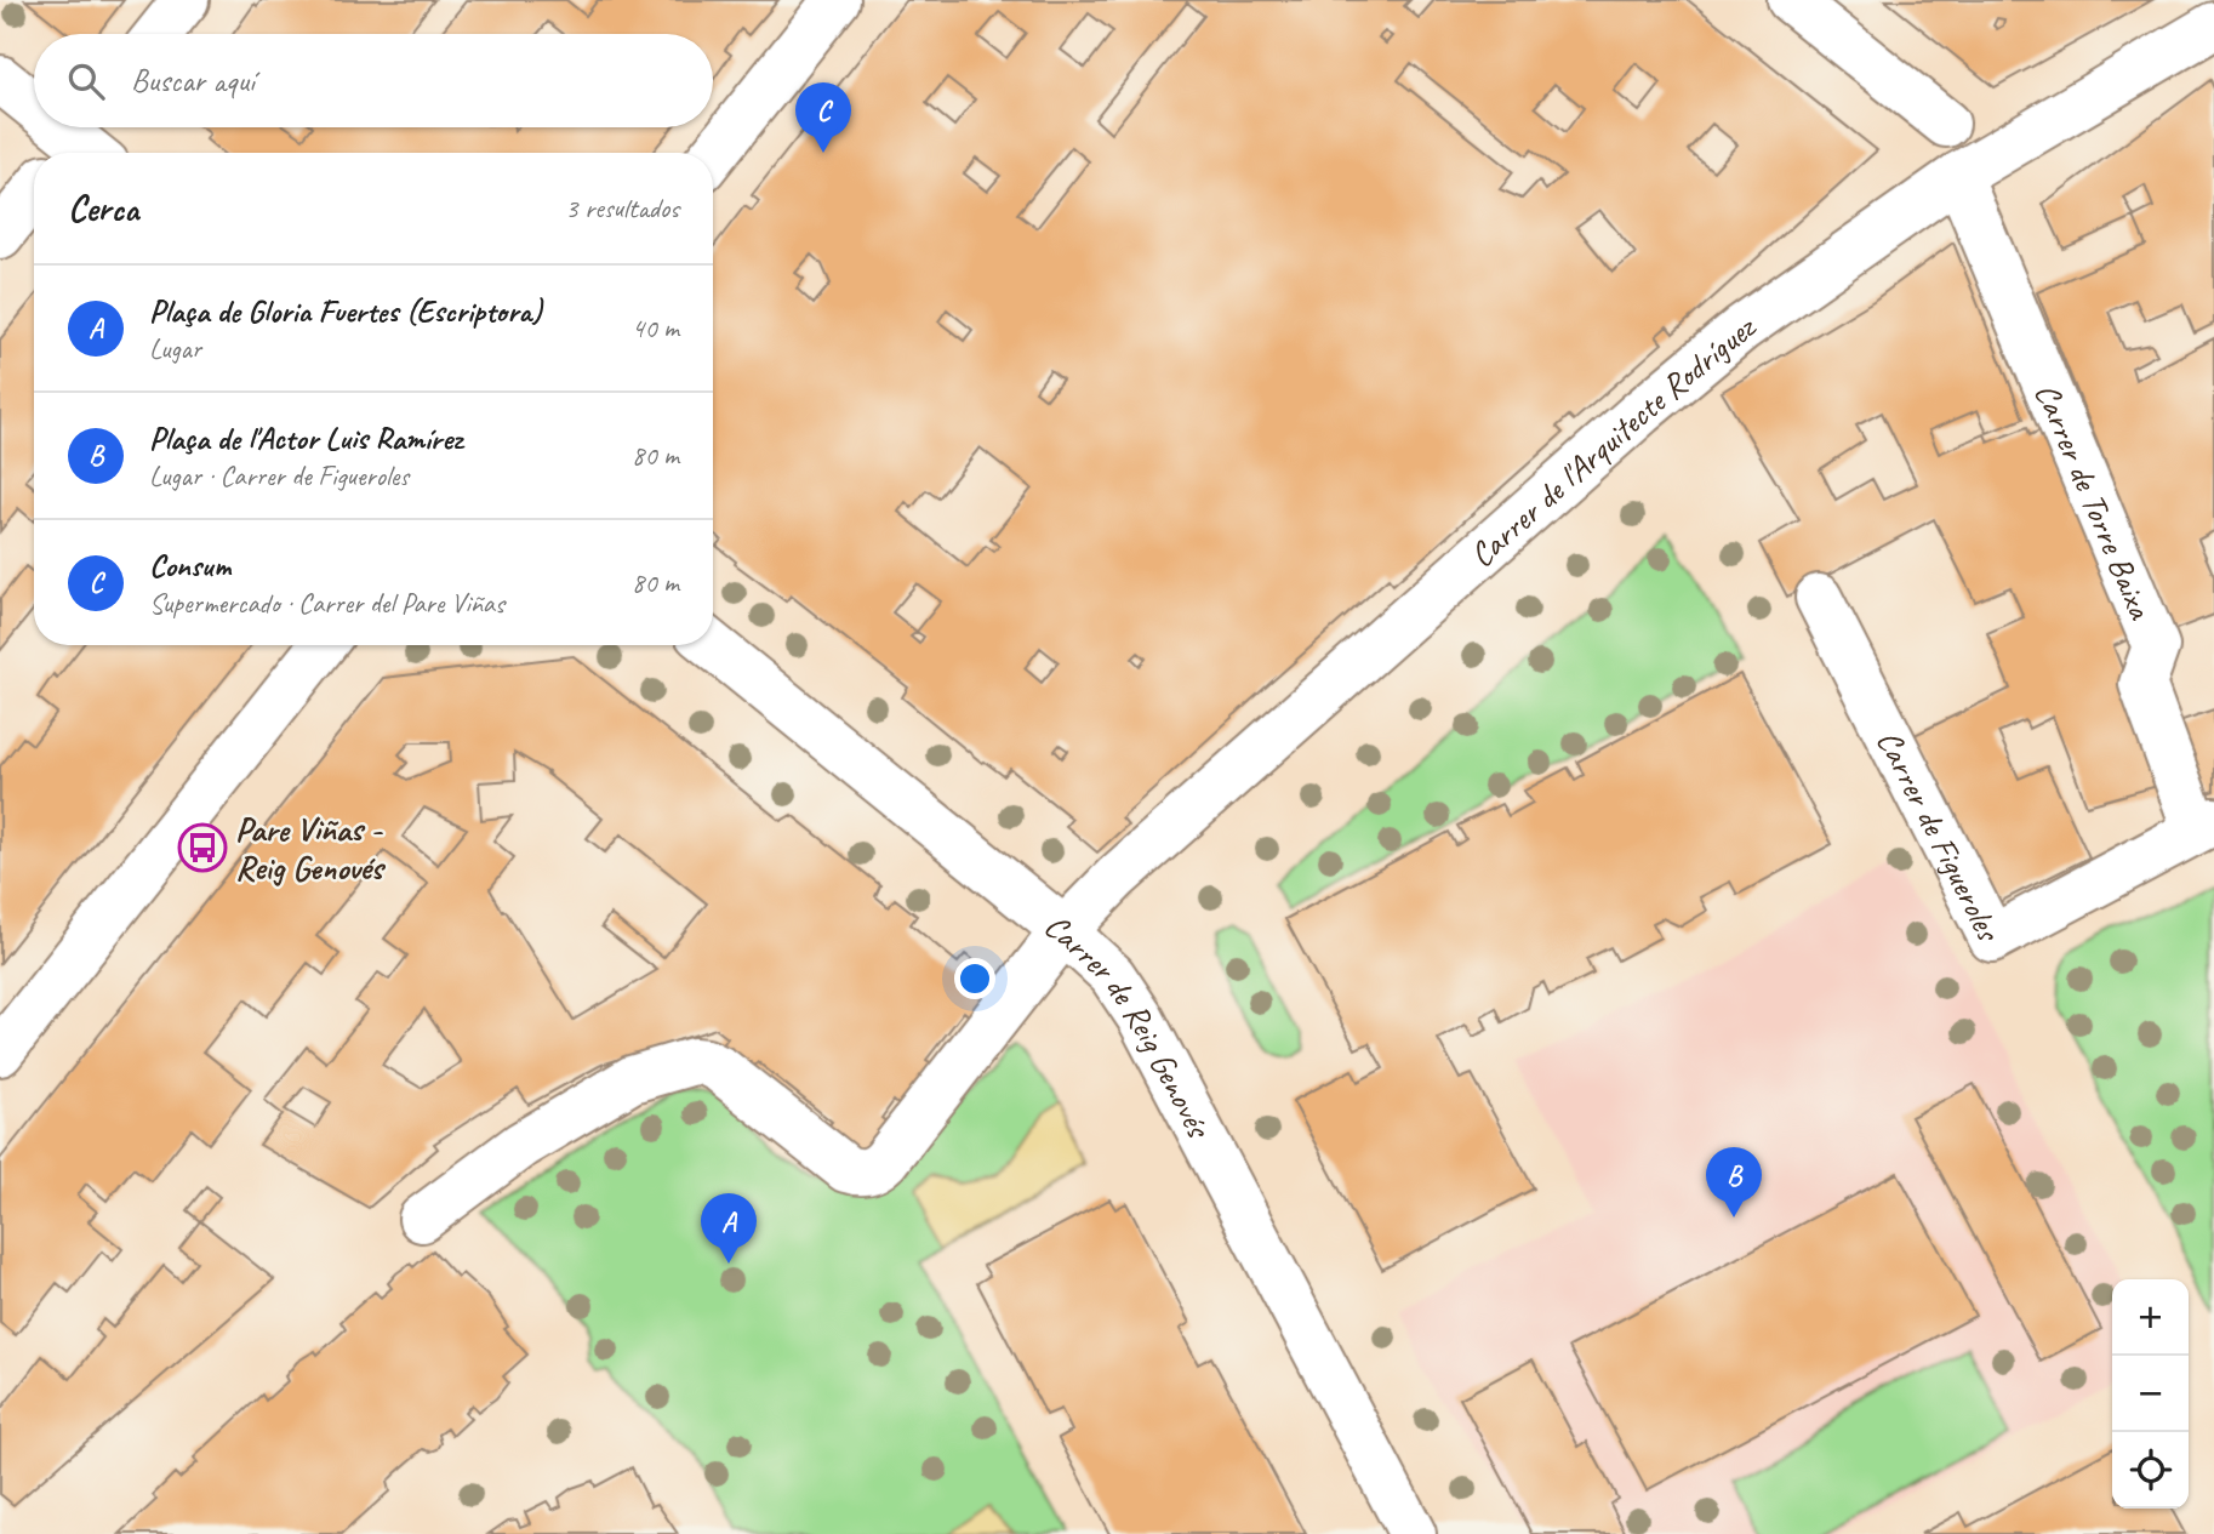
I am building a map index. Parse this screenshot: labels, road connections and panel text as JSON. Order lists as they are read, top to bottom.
{
  "streets": {
    "street": [
      "Carrer de l'Arquitecte Rodríguez",
      "Carrer de Torre Baixa",
      "Carrer de Figueroles",
      "Carrer de Reig Genovés"
    ]
  },
  "crossings": [
    ["Carrer de l'Arquitecte Rodríguez", "Carrer de Torre Baixa"],
    ["Carrer de l'Arquitecte Rodríguez", "Carrer de Reig Genovés"],
    ["Carrer de Torre Baixa", "Carrer de Figueroles"]
  ],
  "places": {
    "bus stop": ["Pare Viñas - Reig Genovés"]
  },
  "page": {
    "search": "Buscar aquí",
    "pins": ["C", "B", "A"],
    "heading": ["Cerca", "3 resultados"],
    "list": [
      {
        "mark": "A",
        "name": "Plaça de Gloria Fuertes (Escriptora)",
        "note": "Lugar",
        "value": "40 m"
      },
      {
        "mark": "B",
        "name": "Plaça de l'Actor Luis Ramírez",
        "note": "Lugar · Carrer de Figueroles",
        "value": "80 m"
      },
      {
        "mark": "C",
        "name": "Consum",
        "note": "Supermercado · Carrer del Pare Viñas",
        "value": "80 m"
      }
    ],
    "map_buttons": ["+", "−"]
  }
}
